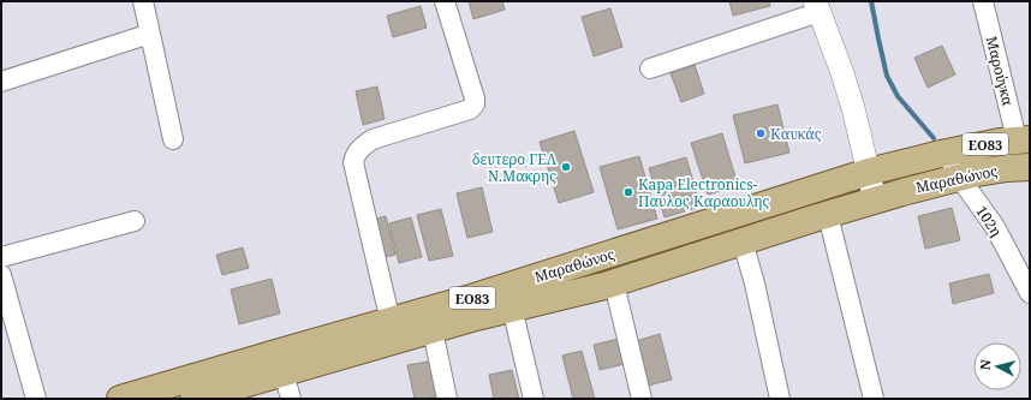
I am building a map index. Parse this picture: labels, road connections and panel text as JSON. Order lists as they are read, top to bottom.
{
  "streets": {
    "main road": ["ΕΟ83", "Μαραθώνος"],
    "street": ["Μαρούγκα", "102η"]
  },
  "crossings": [
    ["Μαρούγκα", "Μαραθώνος"],
    ["Μαραθώνος", "102η"]
  ],
  "places": ["Καυκάς", "δευτερο ΓΕΛ Ν.Μακρης", "Kapa Electronics- Παυλος Καραουλης"],
  "north": "left"
}
